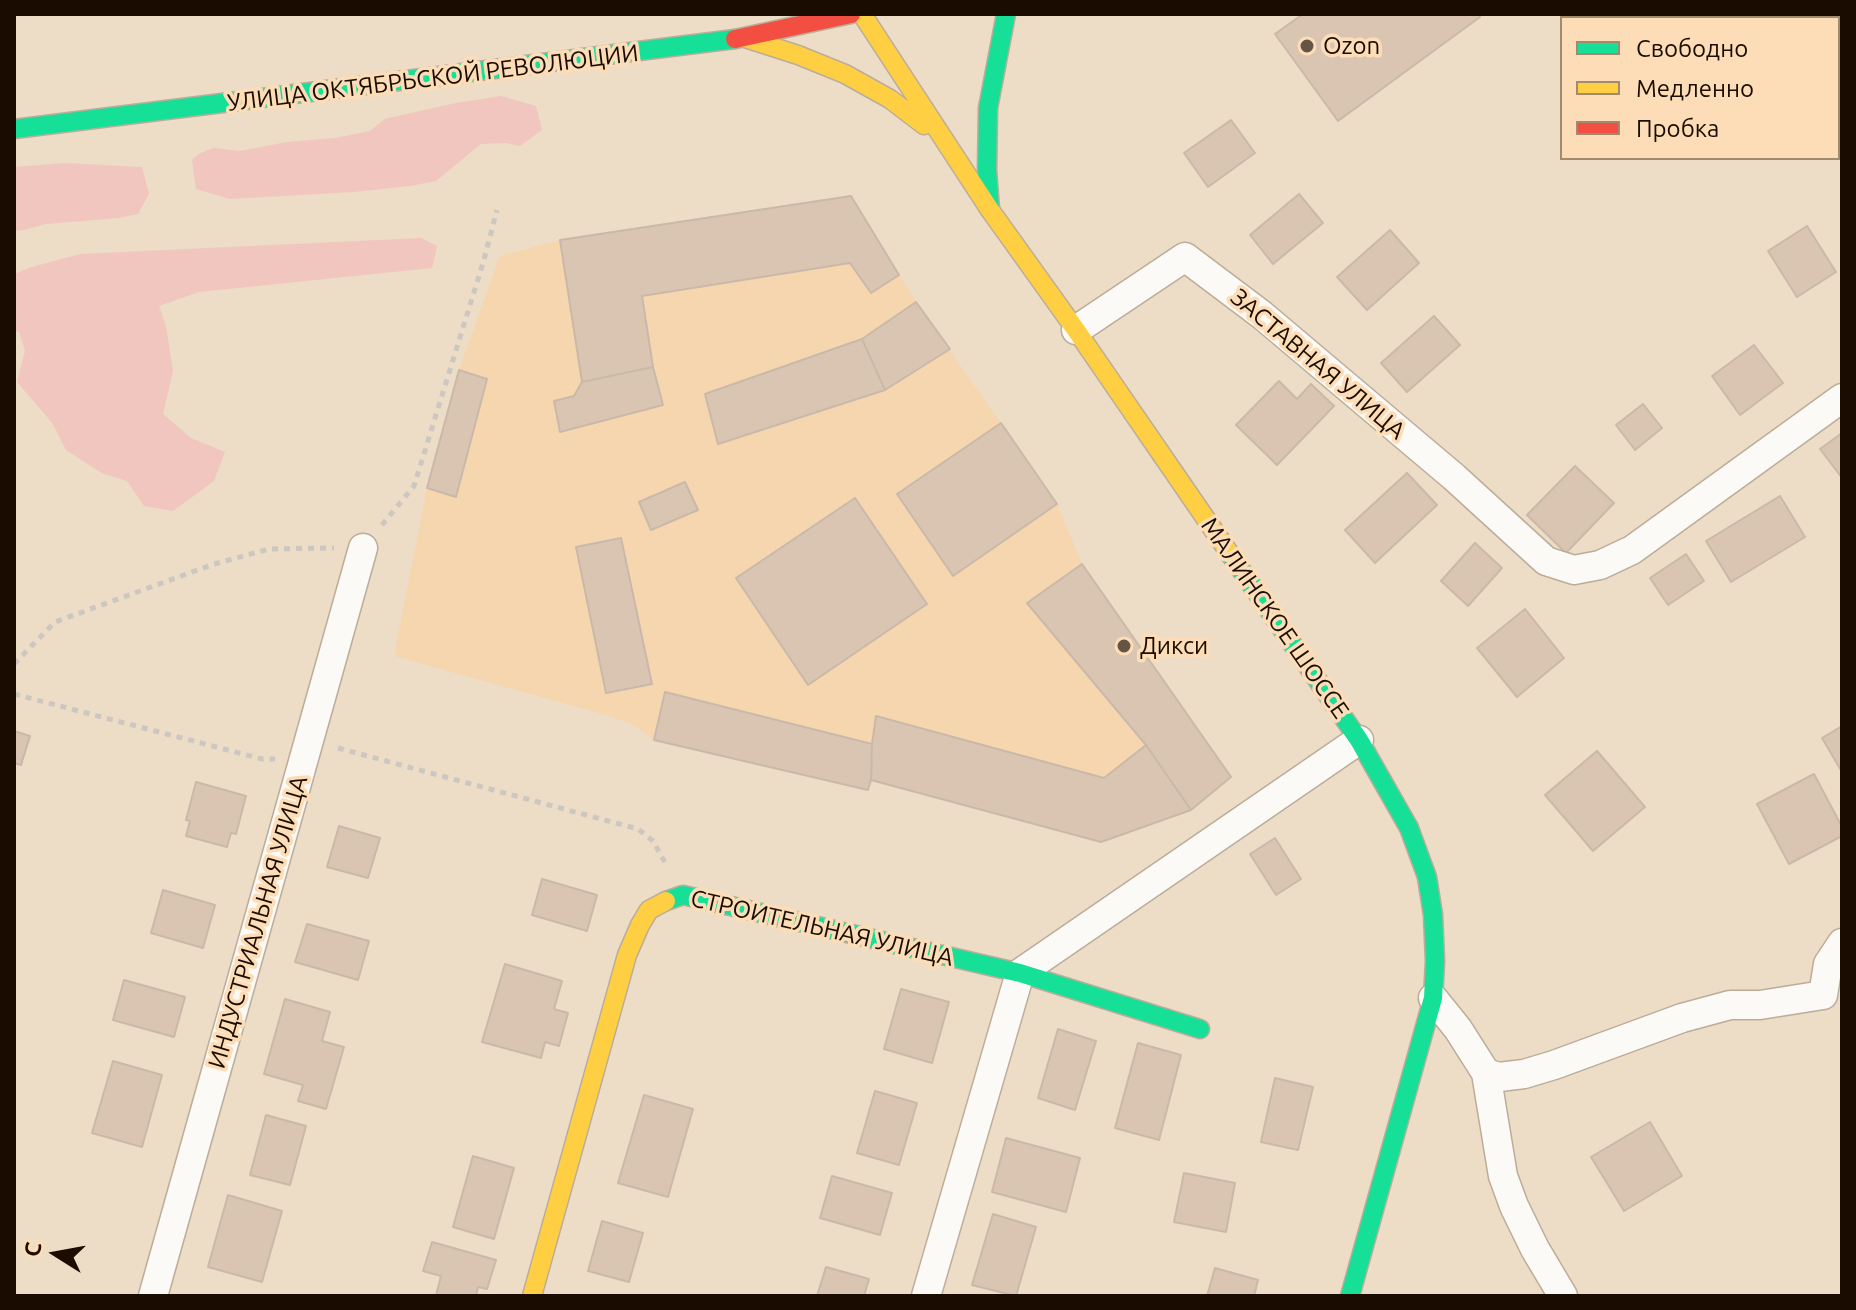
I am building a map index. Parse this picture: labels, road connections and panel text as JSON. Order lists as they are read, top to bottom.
{
  "streets": {
    "main road": ["УЛИЦА ОКТЯБРЬСКОЙ РЕВОЛЮЦИИ", "МАЛИНСКОЕ ШОССЕ", "СТРОИТЕЛЬНАЯ УЛИЦА"],
    "street": ["ЗАСТАВНАЯ УЛИЦА", "ИНДУСТРИАЛЬНАЯ УЛИЦА"]
  },
  "crossings": [
    ["ЗАСТАВНАЯ УЛИЦА", "МАЛИНСКОЕ ШОССЕ"]
  ],
  "places": ["Ozon", "Дикси"],
  "legend": ["Свободно", "Медленно", "Пробка"],
  "north": "left"
}
